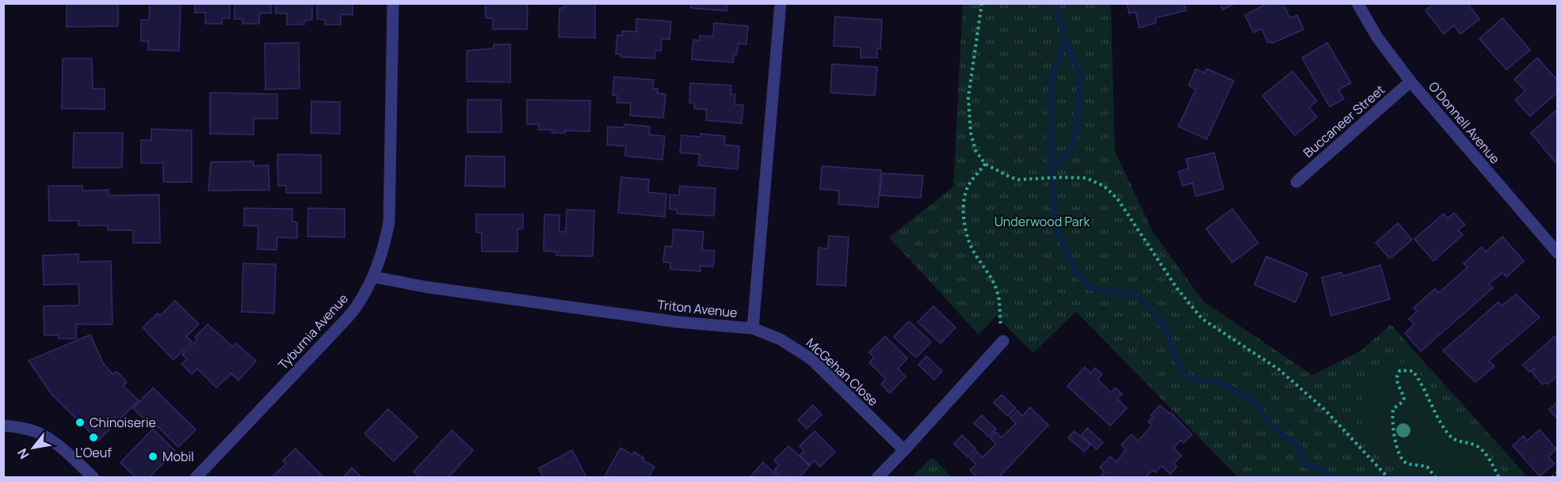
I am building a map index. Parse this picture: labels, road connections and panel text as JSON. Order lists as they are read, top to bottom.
{
  "streets": {
    "street": [
      "Buccaneer Street",
      "O'Donnell Avenue",
      "Triton Avenue",
      "Tyburnia Avenue",
      "McGehan Close"
    ]
  },
  "crossings": [
    ["Buccaneer Street", "O'Donnell Avenue"],
    ["Triton Avenue", "Tyburnia Avenue"],
    ["Triton Avenue", "McGehan Close"]
  ],
  "parks": ["Underwood Park"],
  "places": ["Chinoiserie", "L'Oeuf", "Mobil"],
  "north": "bottom left"
}
